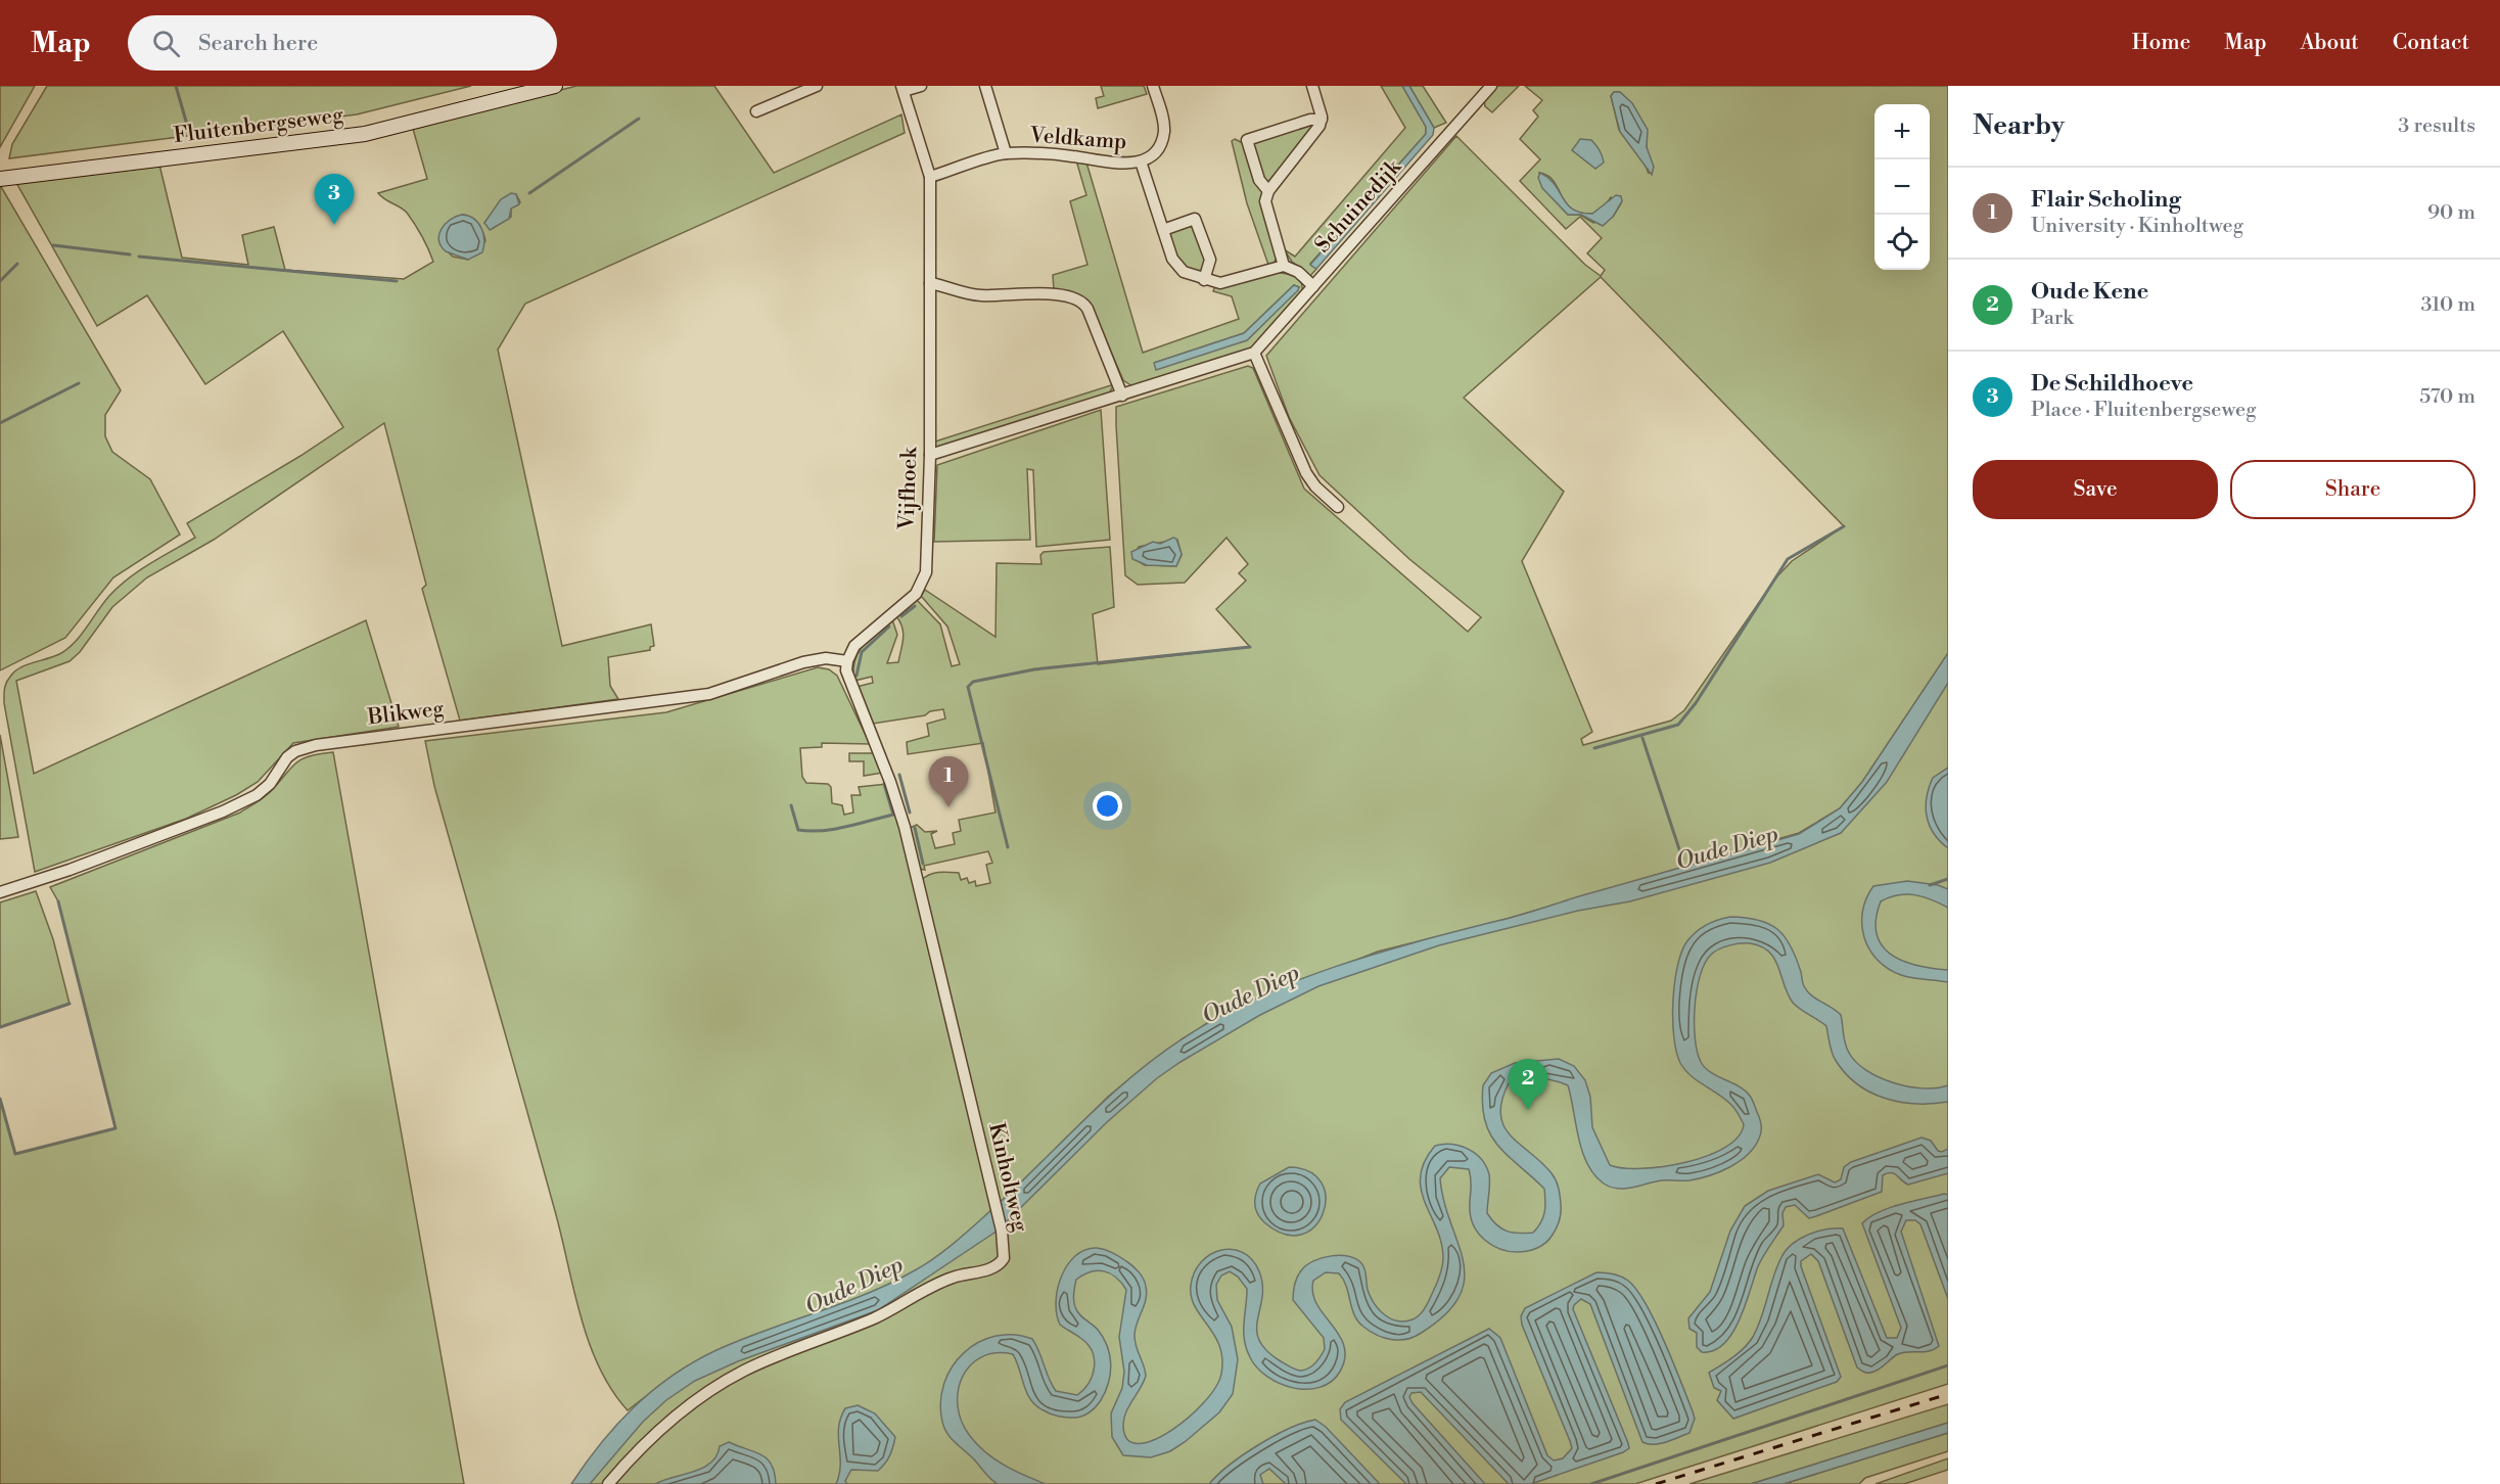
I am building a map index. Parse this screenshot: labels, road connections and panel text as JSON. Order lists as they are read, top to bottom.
{
  "streets": {
    "street": [
      "Fluitenbergseweg",
      "Veldkamp",
      "Schuinedijk",
      "Vijfhoek",
      "Blikweg",
      "Kinholtweg"
    ]
  },
  "crossings": [
    ["Veldkamp", "Vijfhoek"],
    ["Vijfhoek", "Blikweg"],
    ["Vijfhoek", "Kinholtweg"],
    ["Blikweg", "Kinholtweg"]
  ],
  "water": ["Oude Diep"],
  "page": {
    "header": "Map",
    "search": "Search here",
    "nav": [
      "Home",
      "Map",
      "About",
      "Contact"
    ],
    "heading": ["Nearby", "3 results"],
    "map_buttons": ["+", "−"],
    "list": [
      {
        "mark": "1",
        "name": "Flair Scholing",
        "note": "University · Kinholtweg",
        "value": "90 m"
      },
      {
        "mark": "2",
        "name": "Oude Kene",
        "note": "Park",
        "value": "310 m"
      },
      {
        "mark": "3",
        "name": "De Schildhoeve",
        "note": "Place · Fluitenbergseweg",
        "value": "570 m"
      }
    ],
    "pins": ["3", "1", "2"],
    "buttons": ["Save", "Share"]
  }
}
